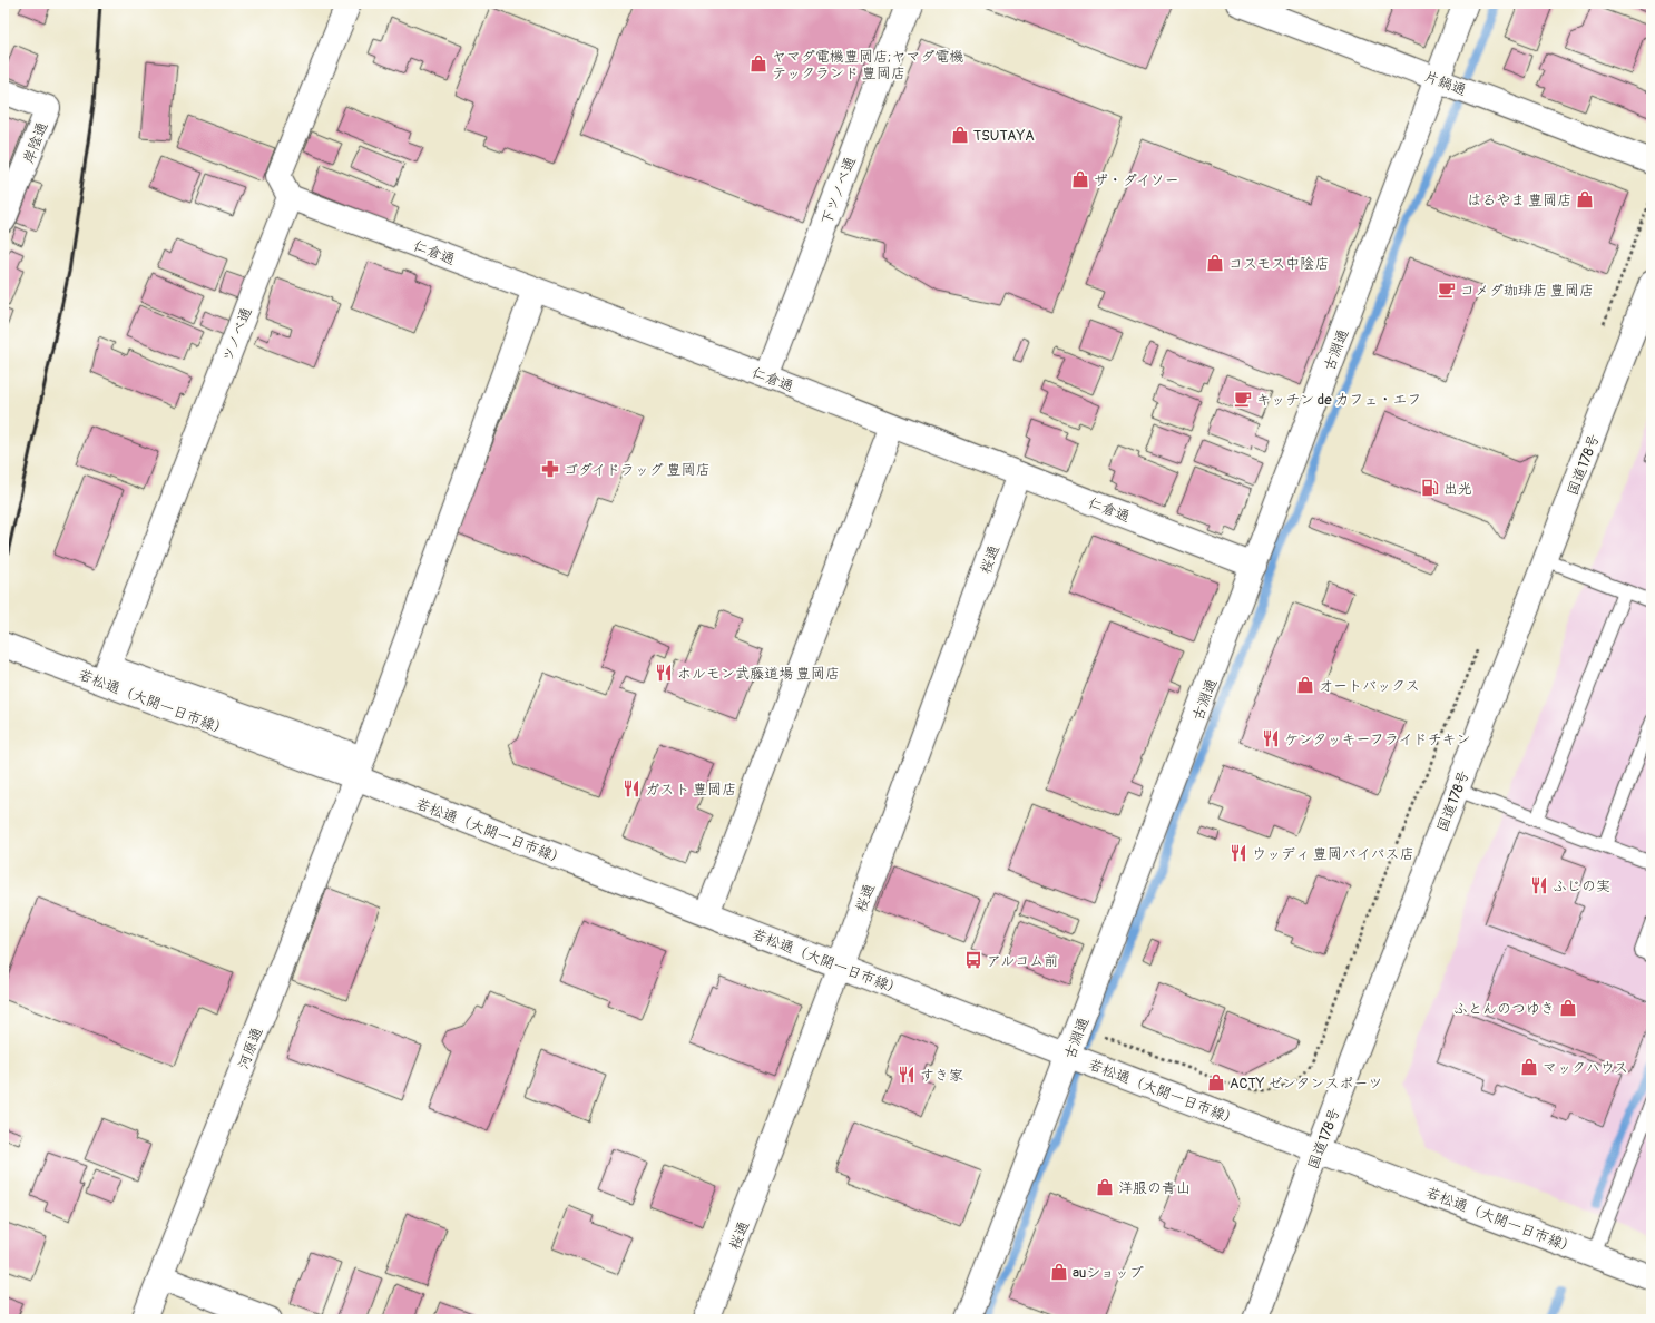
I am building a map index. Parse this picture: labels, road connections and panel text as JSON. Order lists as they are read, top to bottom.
{
  "streets": {
    "main road": [
      "片鍋通",
      "岸陰通",
      "下ツノベ通",
      "仁倉通",
      "ツノベ通",
      "古淵通",
      "国道178号",
      "桜通",
      "若松通（大開一日市線）",
      "河原通"
    ]
  },
  "crossings": [
    ["片鍋通", "古淵通"],
    ["下ツノベ通", "仁倉通"],
    ["仁倉通", "ツノベ通"],
    ["仁倉通", "古淵通"],
    ["仁倉通", "桜通"],
    ["仁倉通", "河原通"],
    ["ツノベ通", "若松通（大開一日市線）"],
    ["ツノベ通", "河原通"],
    ["古淵通", "若松通（大開一日市線）"],
    ["国道178号", "若松通（大開一日市線）"],
    ["桜通", "若松通（大開一日市線）"],
    ["若松通（大開一日市線）", "河原通"]
  ],
  "places": {
    "shop": [
      "ヤマダ電機豊岡店;ヤマダ電機 テックランド 豊岡店",
      "TSUTAYA",
      "ザ・ダイソー",
      "はるやま 豊岡店",
      "コスモス中陰店",
      "オートバックス",
      "ふとんのつゆき",
      "マックハウス",
      "ACTY ゼンタンスポーツ",
      "洋服の青山",
      "auショップ"
    ],
    "cafe": ["コメダ珈琲店 豊岡店", "キッチン de カフェ・エフ"],
    "pharmacy": ["ゴダイドラッグ 豊岡店"],
    "fuel station": ["出光"],
    "restaurant": [
      "ホルモン武藤道場 豊岡店",
      "ケンタッキーフライドチキン",
      "ガスト 豊岡店",
      "ウッディ 豊岡バイパス店",
      "ふじの実",
      "すき家"
    ],
    "bus stop": ["アルコム前"]
  }
}
